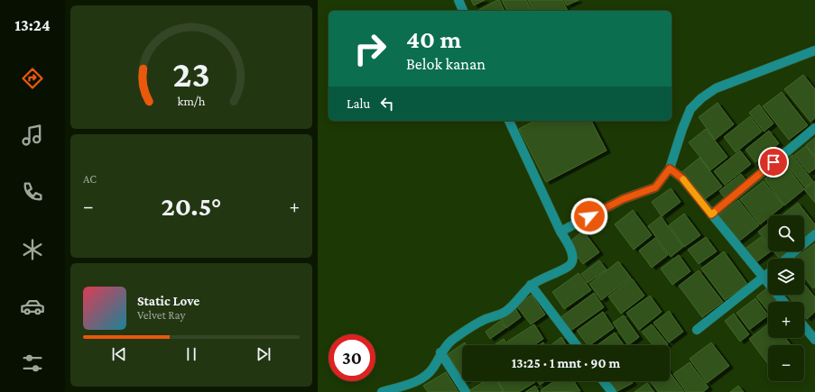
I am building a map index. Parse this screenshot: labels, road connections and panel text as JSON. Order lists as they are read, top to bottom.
{
  "page": {
    "tabs": "13:24",
    "turn": ["40 m", "Belok kanan"],
    "then": "Lalu",
    "tile": "AC",
    "heat": ["−", "20.5°", "+"],
    "map_buttons": ["+", "−"],
    "song": ["Static Love", "Velvet Ray"],
    "limit": "30",
    "trip": "13:25 · 1 mnt · 90 m",
    "gauge": ["23", "km/h"]
  }
}
